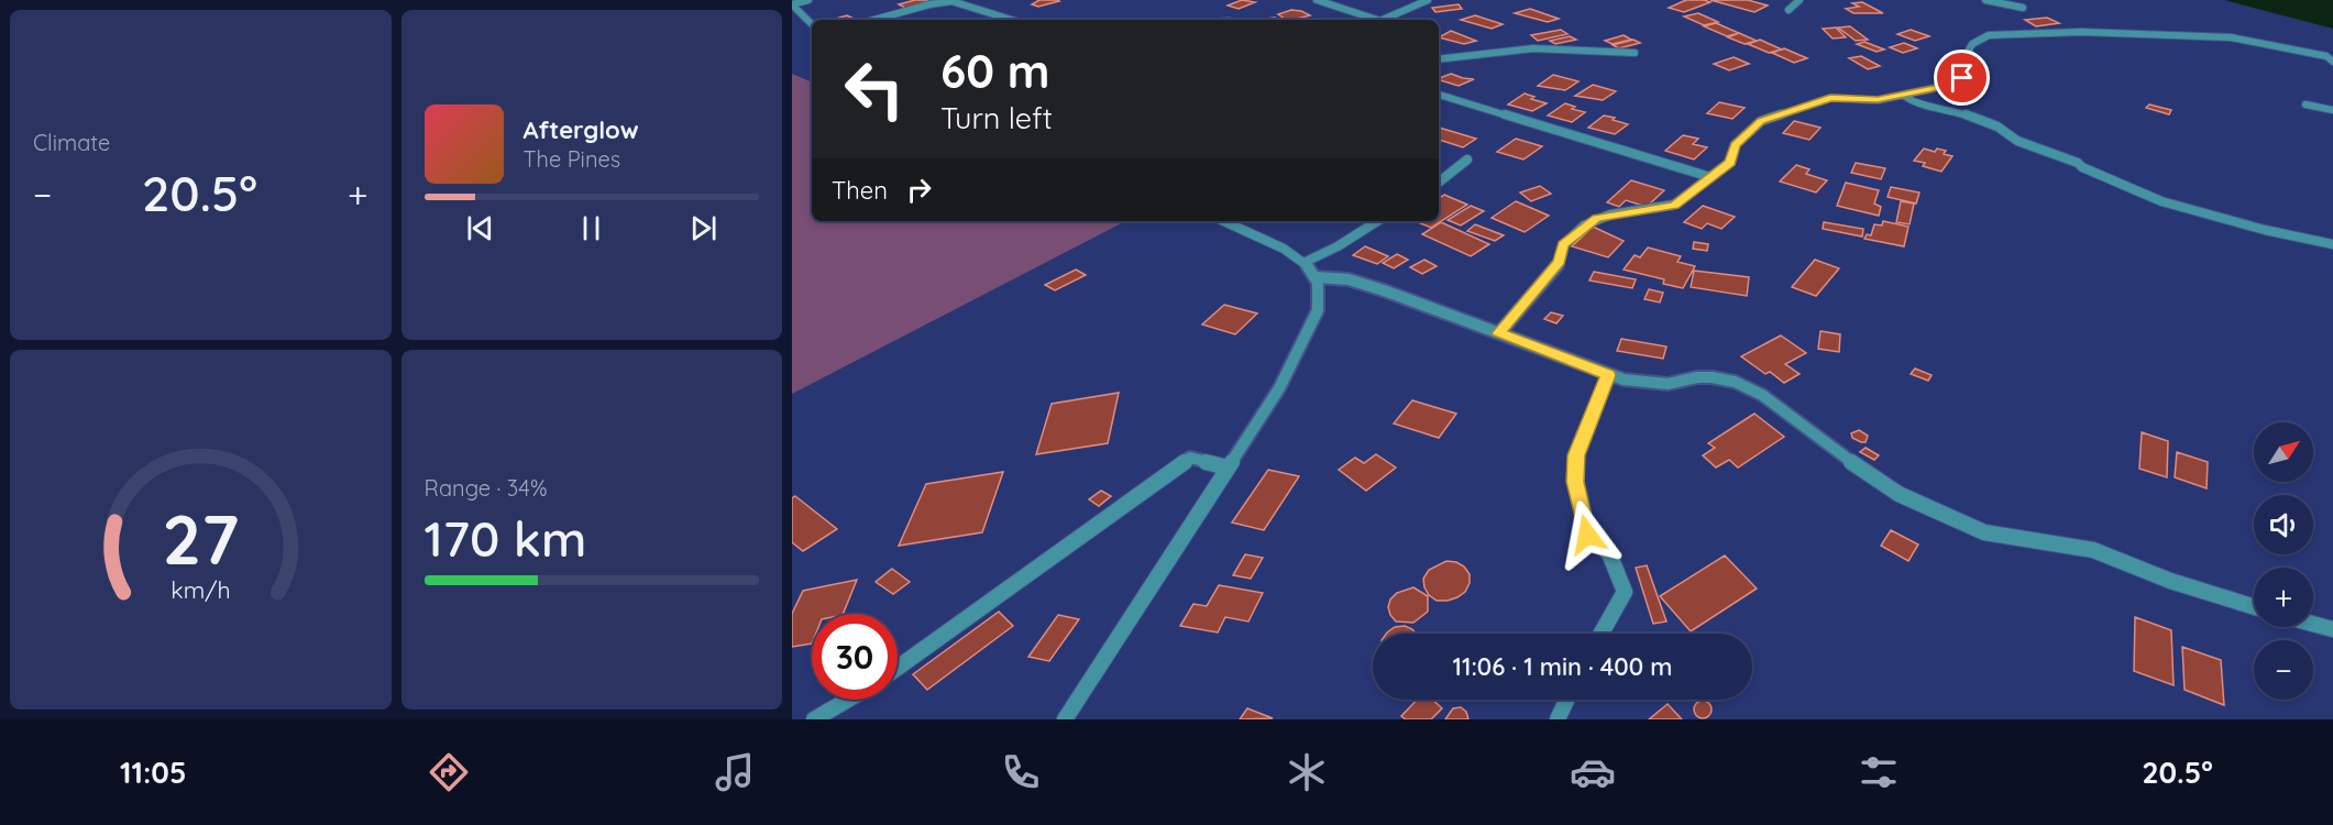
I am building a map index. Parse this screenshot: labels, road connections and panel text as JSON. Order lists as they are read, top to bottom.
{
  "north": "top right",
  "page": {
    "tile": [
      "Climate",
      ["Range · 34%", "170 km"]
    ],
    "turn": ["60 m", "Turn left"],
    "song": ["Afterglow", "The Pines"],
    "then": "Then",
    "heat": ["−", "20.5°", "+"],
    "map_buttons": ["+", "−"],
    "limit": "30",
    "trip": "11:06 · 1 min · 400 m",
    "tabs": ["11:05", "20.5°"],
    "gauge": ["27", "km/h"]
  }
}
